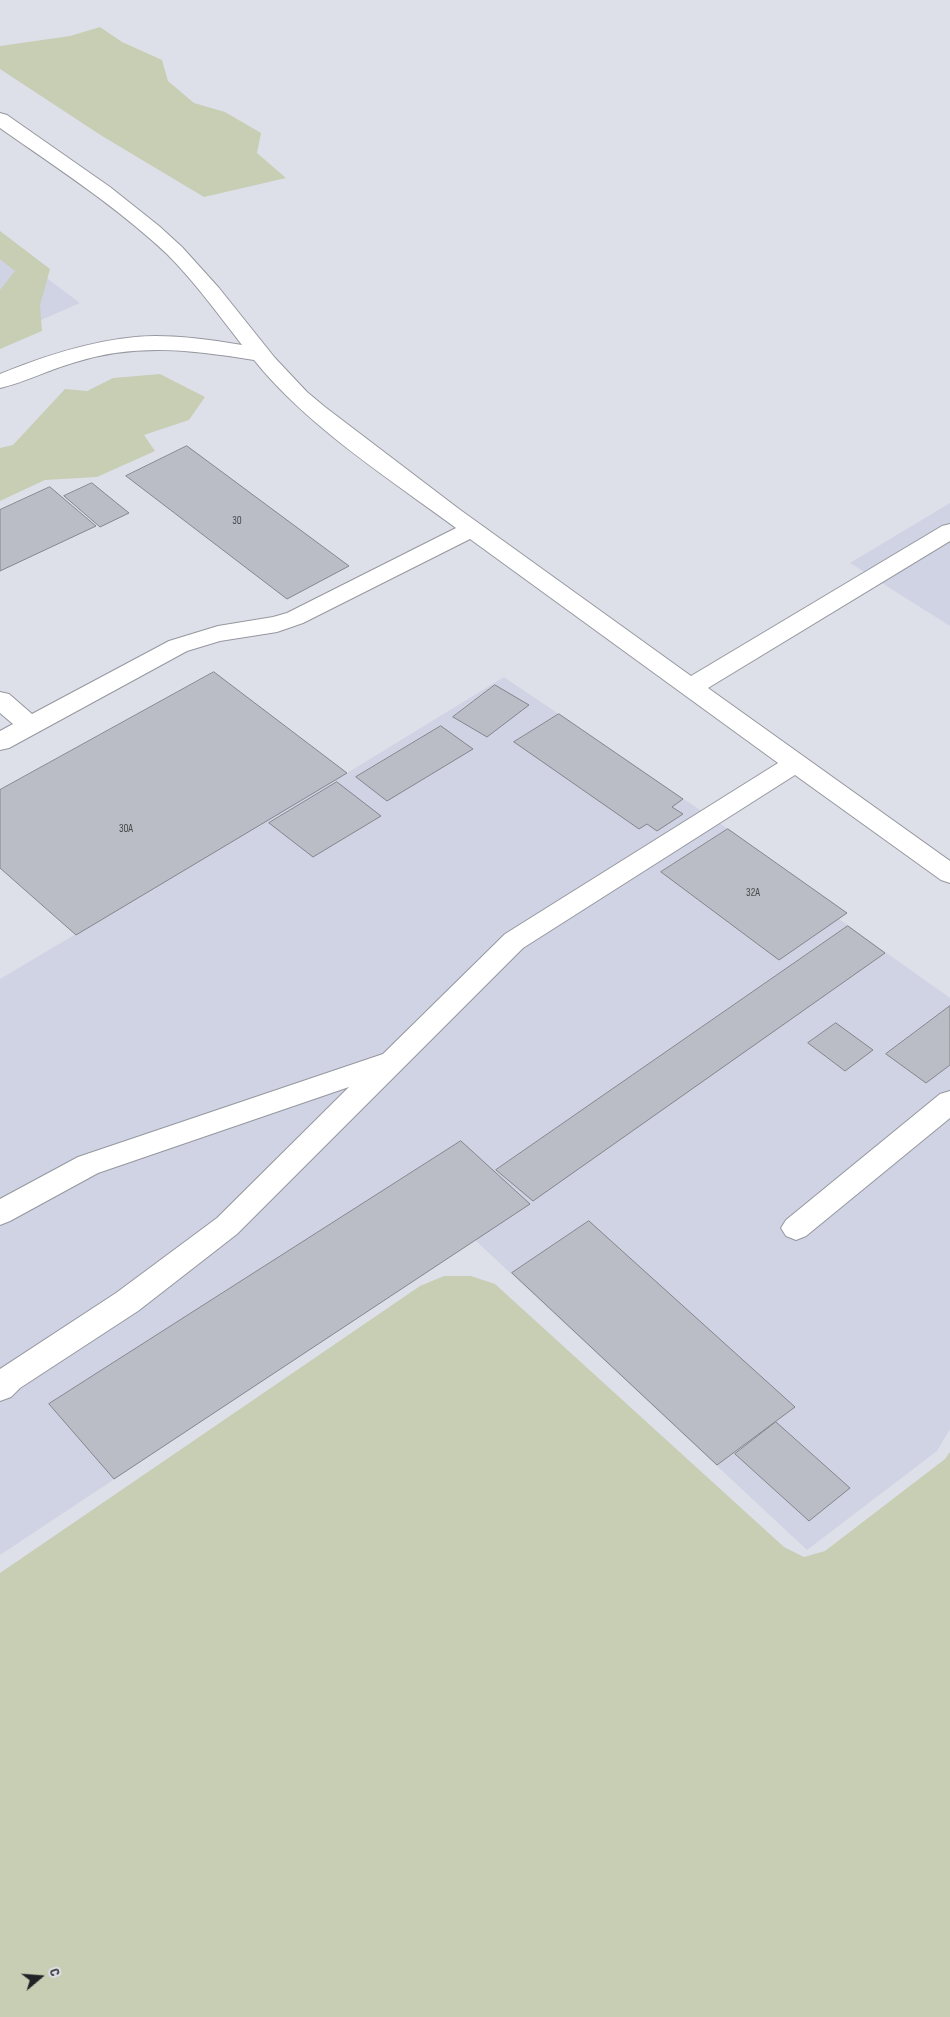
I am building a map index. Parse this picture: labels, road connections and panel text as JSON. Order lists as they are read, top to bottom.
{
  "house_numbers": ["30", "30А", "32А"],
  "north": "right"
}
